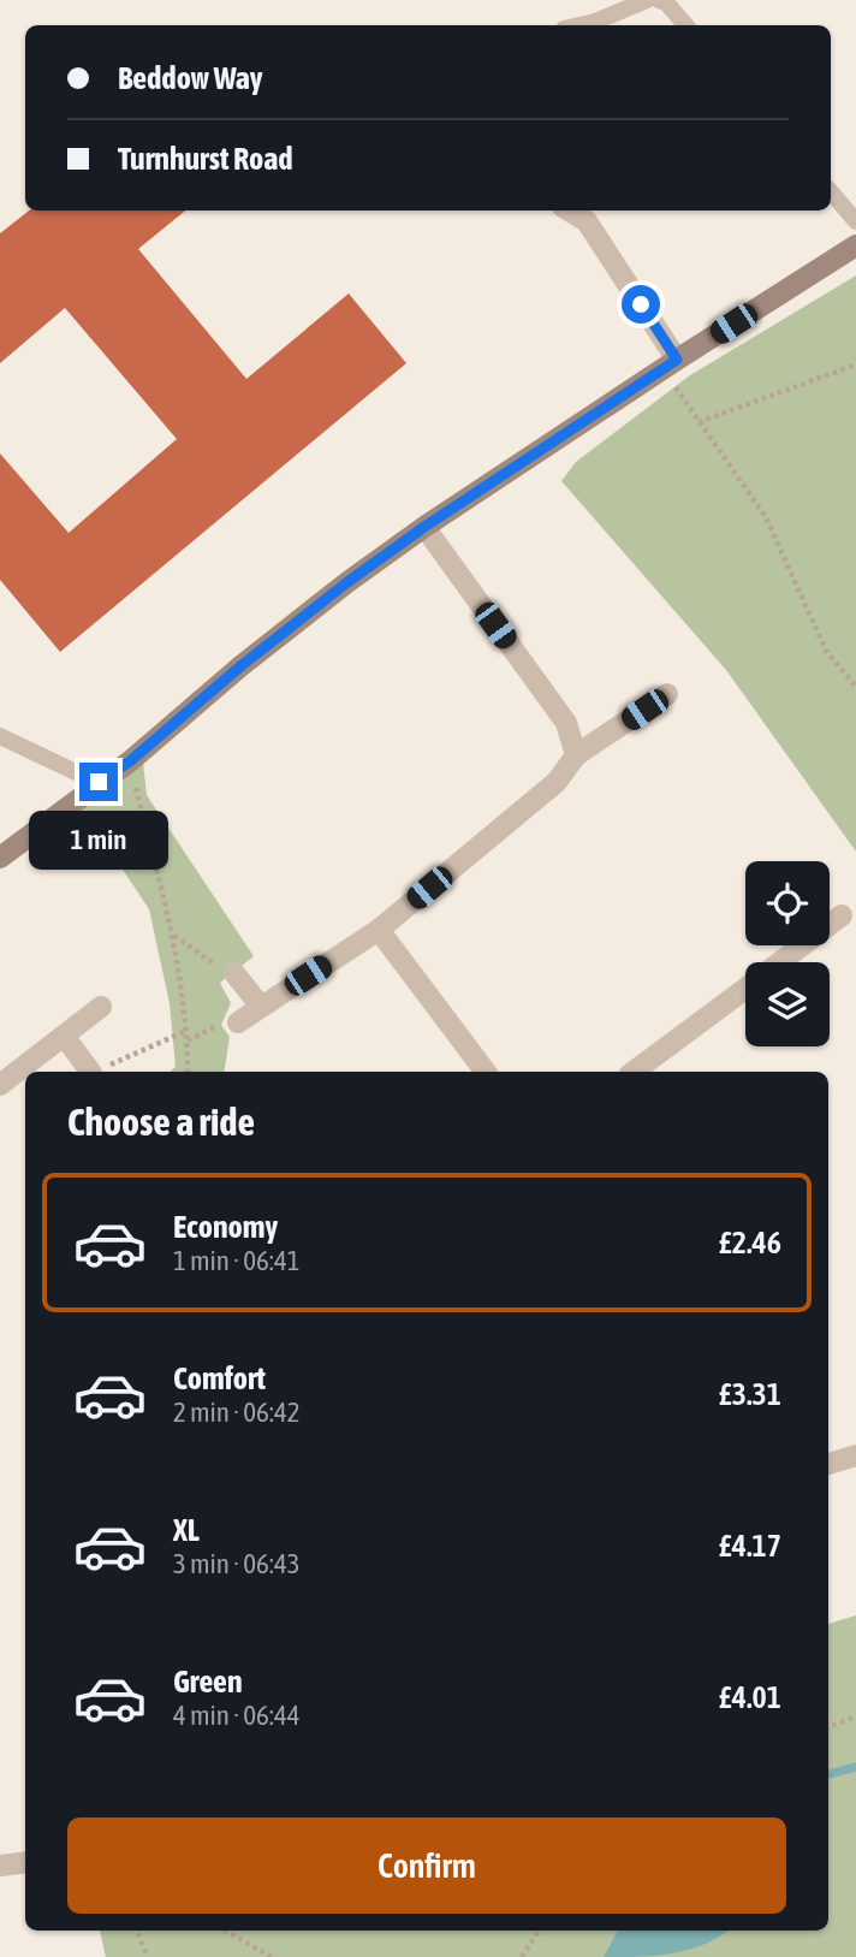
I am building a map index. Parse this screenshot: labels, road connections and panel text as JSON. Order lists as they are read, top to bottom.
{
  "page": {
    "banner": ["Beddow Way", "Turnhurst Road"],
    "bubble": "1 min",
    "heading": "Choose a ride",
    "list": [
      {
        "name": "Economy",
        "note": "1 min · 06:41",
        "value": "£2.46"
      },
      {
        "name": "Comfort",
        "note": "2 min · 06:42",
        "value": "£3.31"
      },
      {
        "name": "XL",
        "note": "3 min · 06:43",
        "value": "£4.17"
      },
      {
        "name": "Green",
        "note": "4 min · 06:44",
        "value": "£4.01"
      }
    ],
    "buttons": "Confirm"
  }
}
